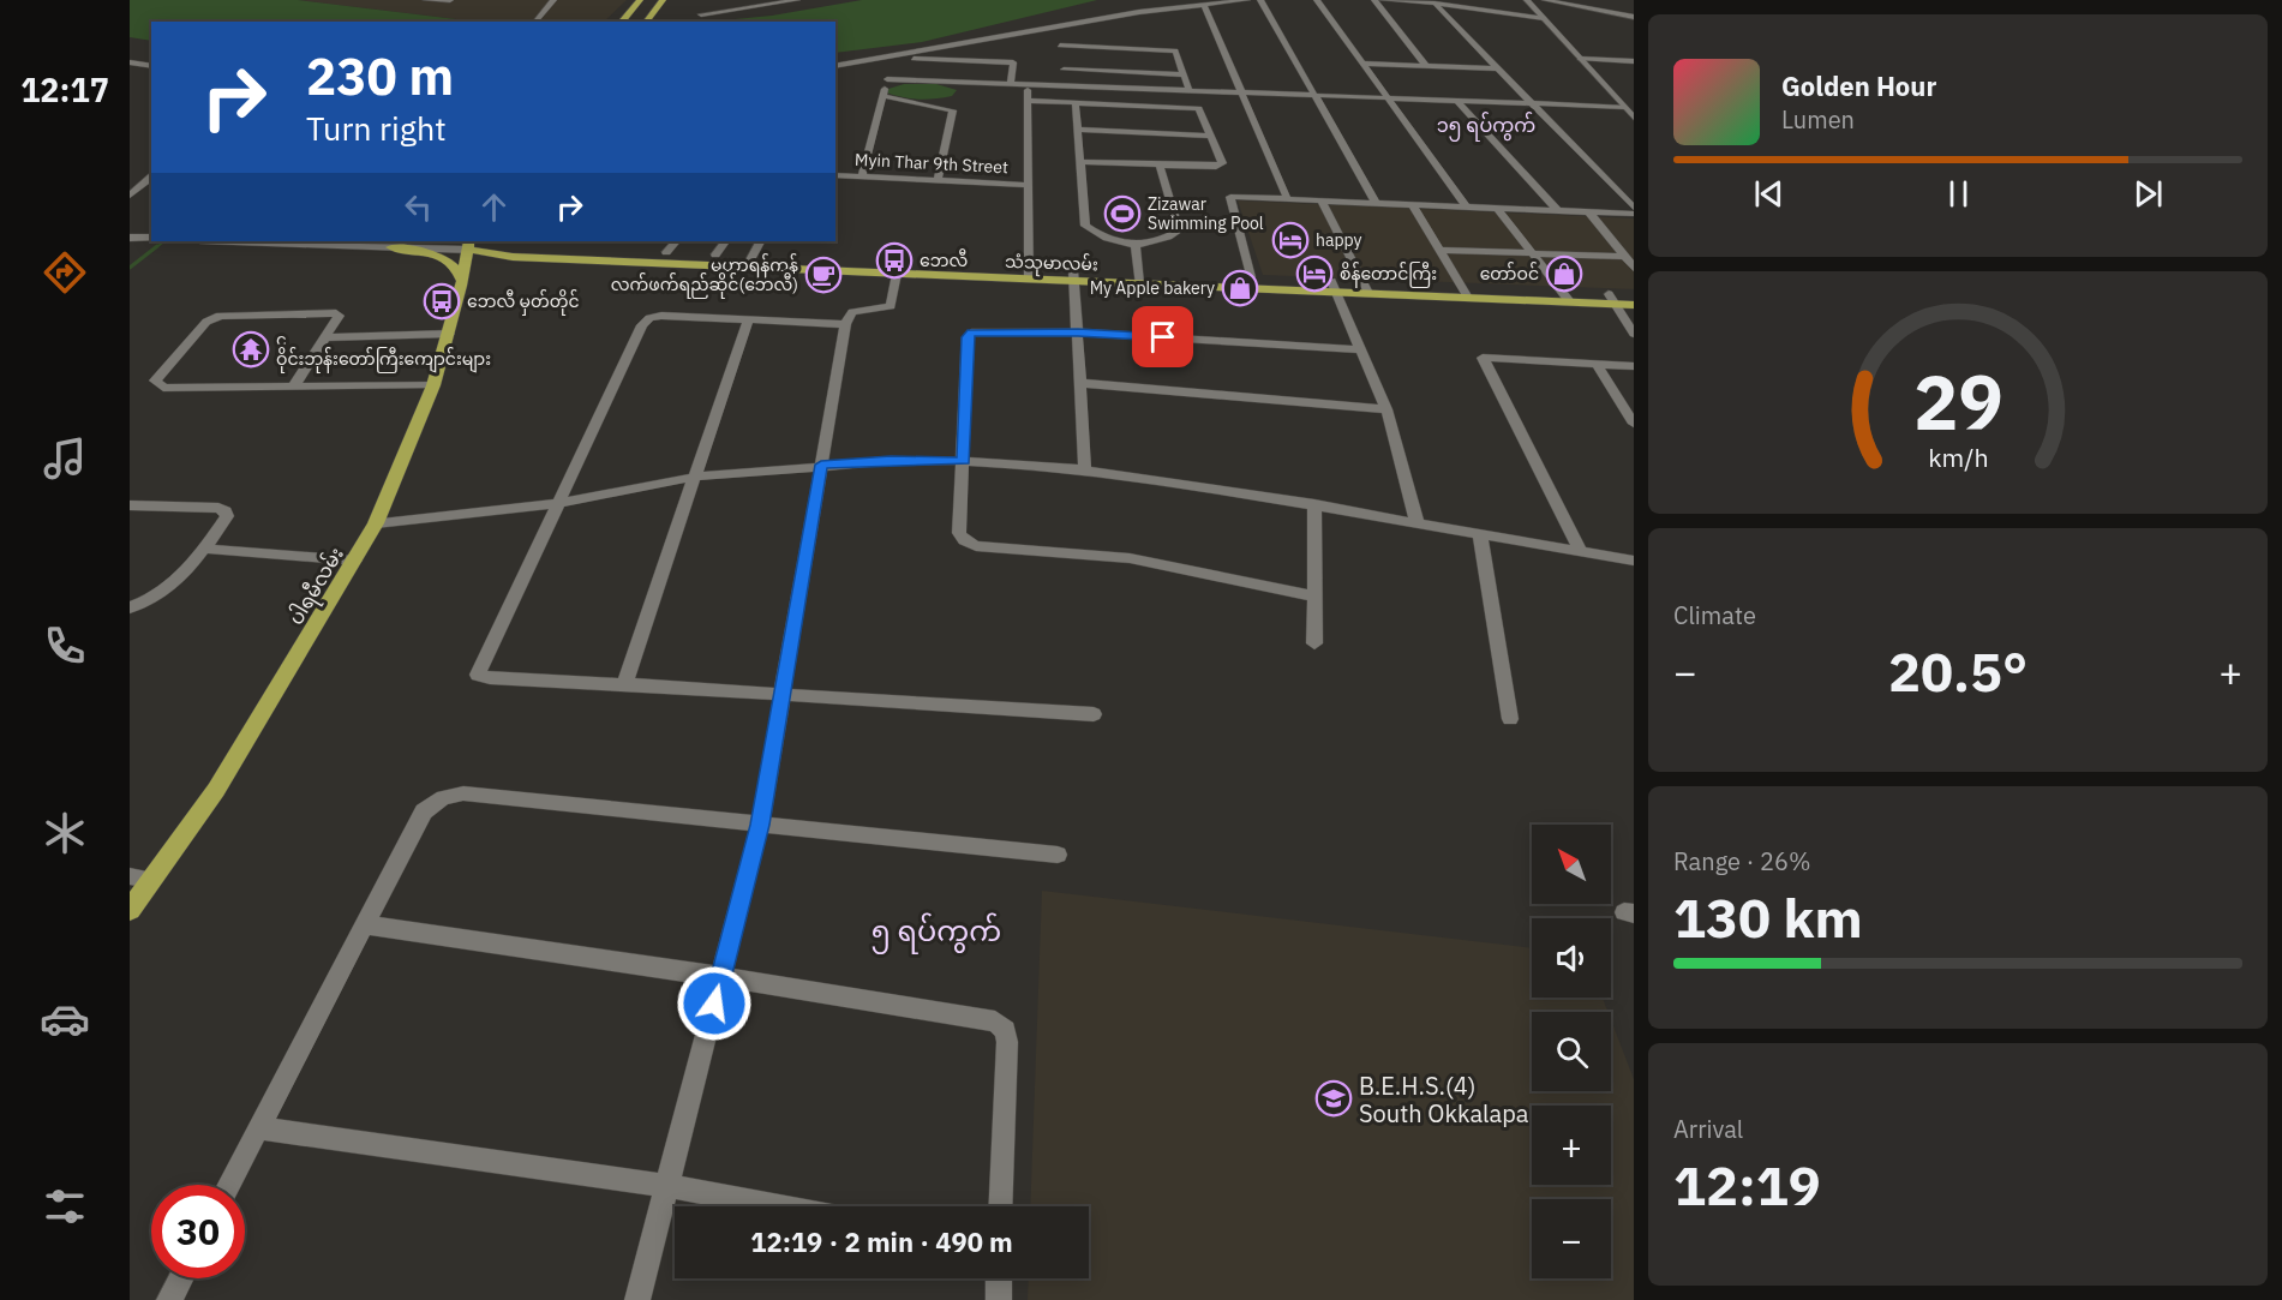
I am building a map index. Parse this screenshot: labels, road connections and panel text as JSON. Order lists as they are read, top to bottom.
{
  "streets": {
    "main road": ["သံသုမာလမ်း", "ပါရမီလမ်း"],
    "street": ["Myin Thar 9th Street"]
  },
  "crossings": [
    ["သံသုမာလမ်း", "ပါရမီလမ်း"]
  ],
  "districts": ["၁၅ ရပ်ကွက်", "၅ ရပ်ကွက်"],
  "places": {
    "sports": ["Zizawar Swimming Pool"],
    "hotel": ["happy", "စိန်တောင်ကြီး"],
    "bus stop": ["ဘေလီ", "ဘေလီ မှတ်တိုင်"],
    "shop": ["တော်ဝင်", "My Apple bakery"],
    "cafe": ["မဟာရန်ကုန် လက်ဖက်ရည်ဆိုင်(ဘေလီ)"],
    "temple": ["၄ ဝိုင်းဘုန်းတော်ကြီးကျောင်းများ"],
    "school or university": ["B.E.H.S.(4) South Okkalapa"]
  },
  "north": "top left",
  "page": {
    "tabs": "12:17",
    "turn": ["230 m", "Turn right"],
    "song": ["Golden Hour", "Lumen"],
    "tile": [
      "Climate",
      ["Range · 26%", "130 km"],
      ["Arrival", "12:19"]
    ],
    "heat": ["−", "20.5°", "+"],
    "map_buttons": ["+", "−"],
    "limit": "30",
    "trip": "12:19 · 2 min · 490 m",
    "gauge": ["29", "km/h"]
  }
}
